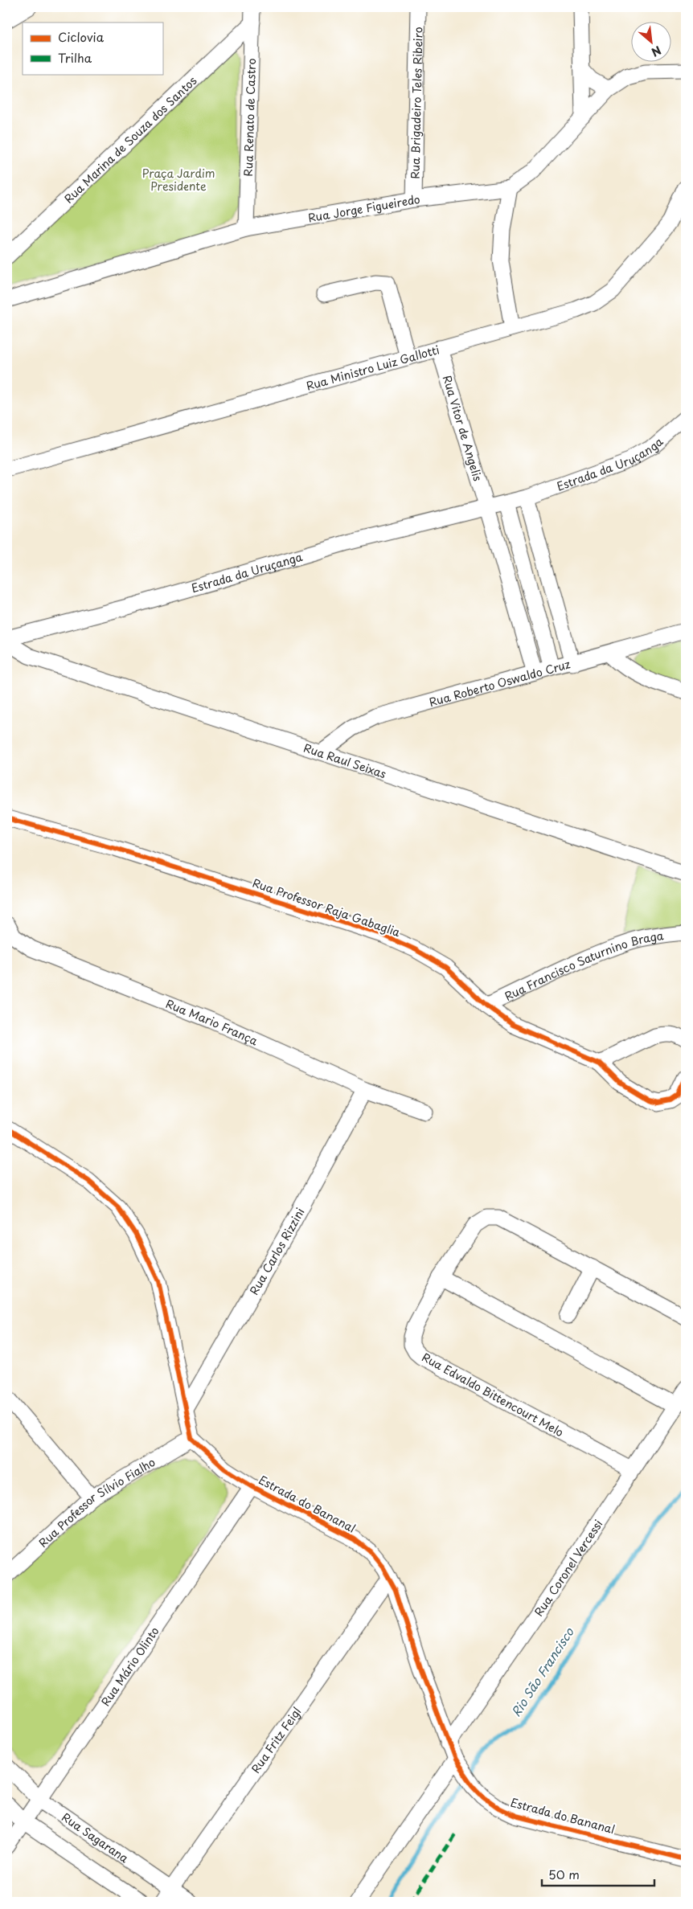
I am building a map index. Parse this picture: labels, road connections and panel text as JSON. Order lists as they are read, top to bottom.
{
  "streets": {
    "street": [
      "Rua Brigadeiro Teles Ribeiro",
      "Rua Renato de Castro",
      "Rua Marina de Souza dos Santos",
      "Rua Jorge Figueiredo",
      "Rua Ministro Luiz Gallotti",
      "Rua Vitor de Angelis",
      "Estrada da Uruçanga",
      "Rua Roberto Oswaldo Cruz",
      "Rua Raul Seixas",
      "Rua Professor Raja Gabaglia",
      "Rua Francisco Saturnino Braga",
      "Rua Mario França",
      "Rua Carlos Rizzini",
      "Rua Edvaldo Bittencourt Melo",
      "Rua Professor Sílvio Fialho",
      "Estrada do Bananal",
      "Rua Coronel Vercessi",
      "Rua Mário Olinto",
      "Rua Fritz Feigl",
      "Rua Sagarana"
    ]
  },
  "crossings": [
    ["Rua Brigadeiro Teles Ribeiro", "Rua Jorge Figueiredo"],
    ["Rua Renato de Castro", "Rua Marina de Souza dos Santos"],
    ["Rua Renato de Castro", "Rua Jorge Figueiredo"],
    ["Rua Ministro Luiz Gallotti", "Rua Vitor de Angelis"],
    ["Rua Vitor de Angelis", "Estrada da Uruçanga"],
    ["Rua Roberto Oswaldo Cruz", "Rua Raul Seixas"],
    ["Rua Professor Raja Gabaglia", "Rua Francisco Saturnino Braga"],
    ["Rua Mario França", "Rua Carlos Rizzini"],
    ["Rua Edvaldo Bittencourt Melo", "Rua Coronel Vercessi"],
    ["Rua Professor Sílvio Fialho", "Estrada do Bananal"],
    ["Estrada do Bananal", "Rua Coronel Vercessi"],
    ["Estrada do Bananal", "Rua Mário Olinto"],
    ["Estrada do Bananal", "Rua Fritz Feigl"],
    ["Rua Mário Olinto", "Rua Sagarana"],
    ["Rua Fritz Feigl", "Rua Sagarana"]
  ],
  "water": ["Rio São Francisco"],
  "parks": ["Praça Jardim Presidente"],
  "legend": ["Ciclovia", "Trilha"],
  "scale_bar": "50 m",
  "north": "bottom right"
}
